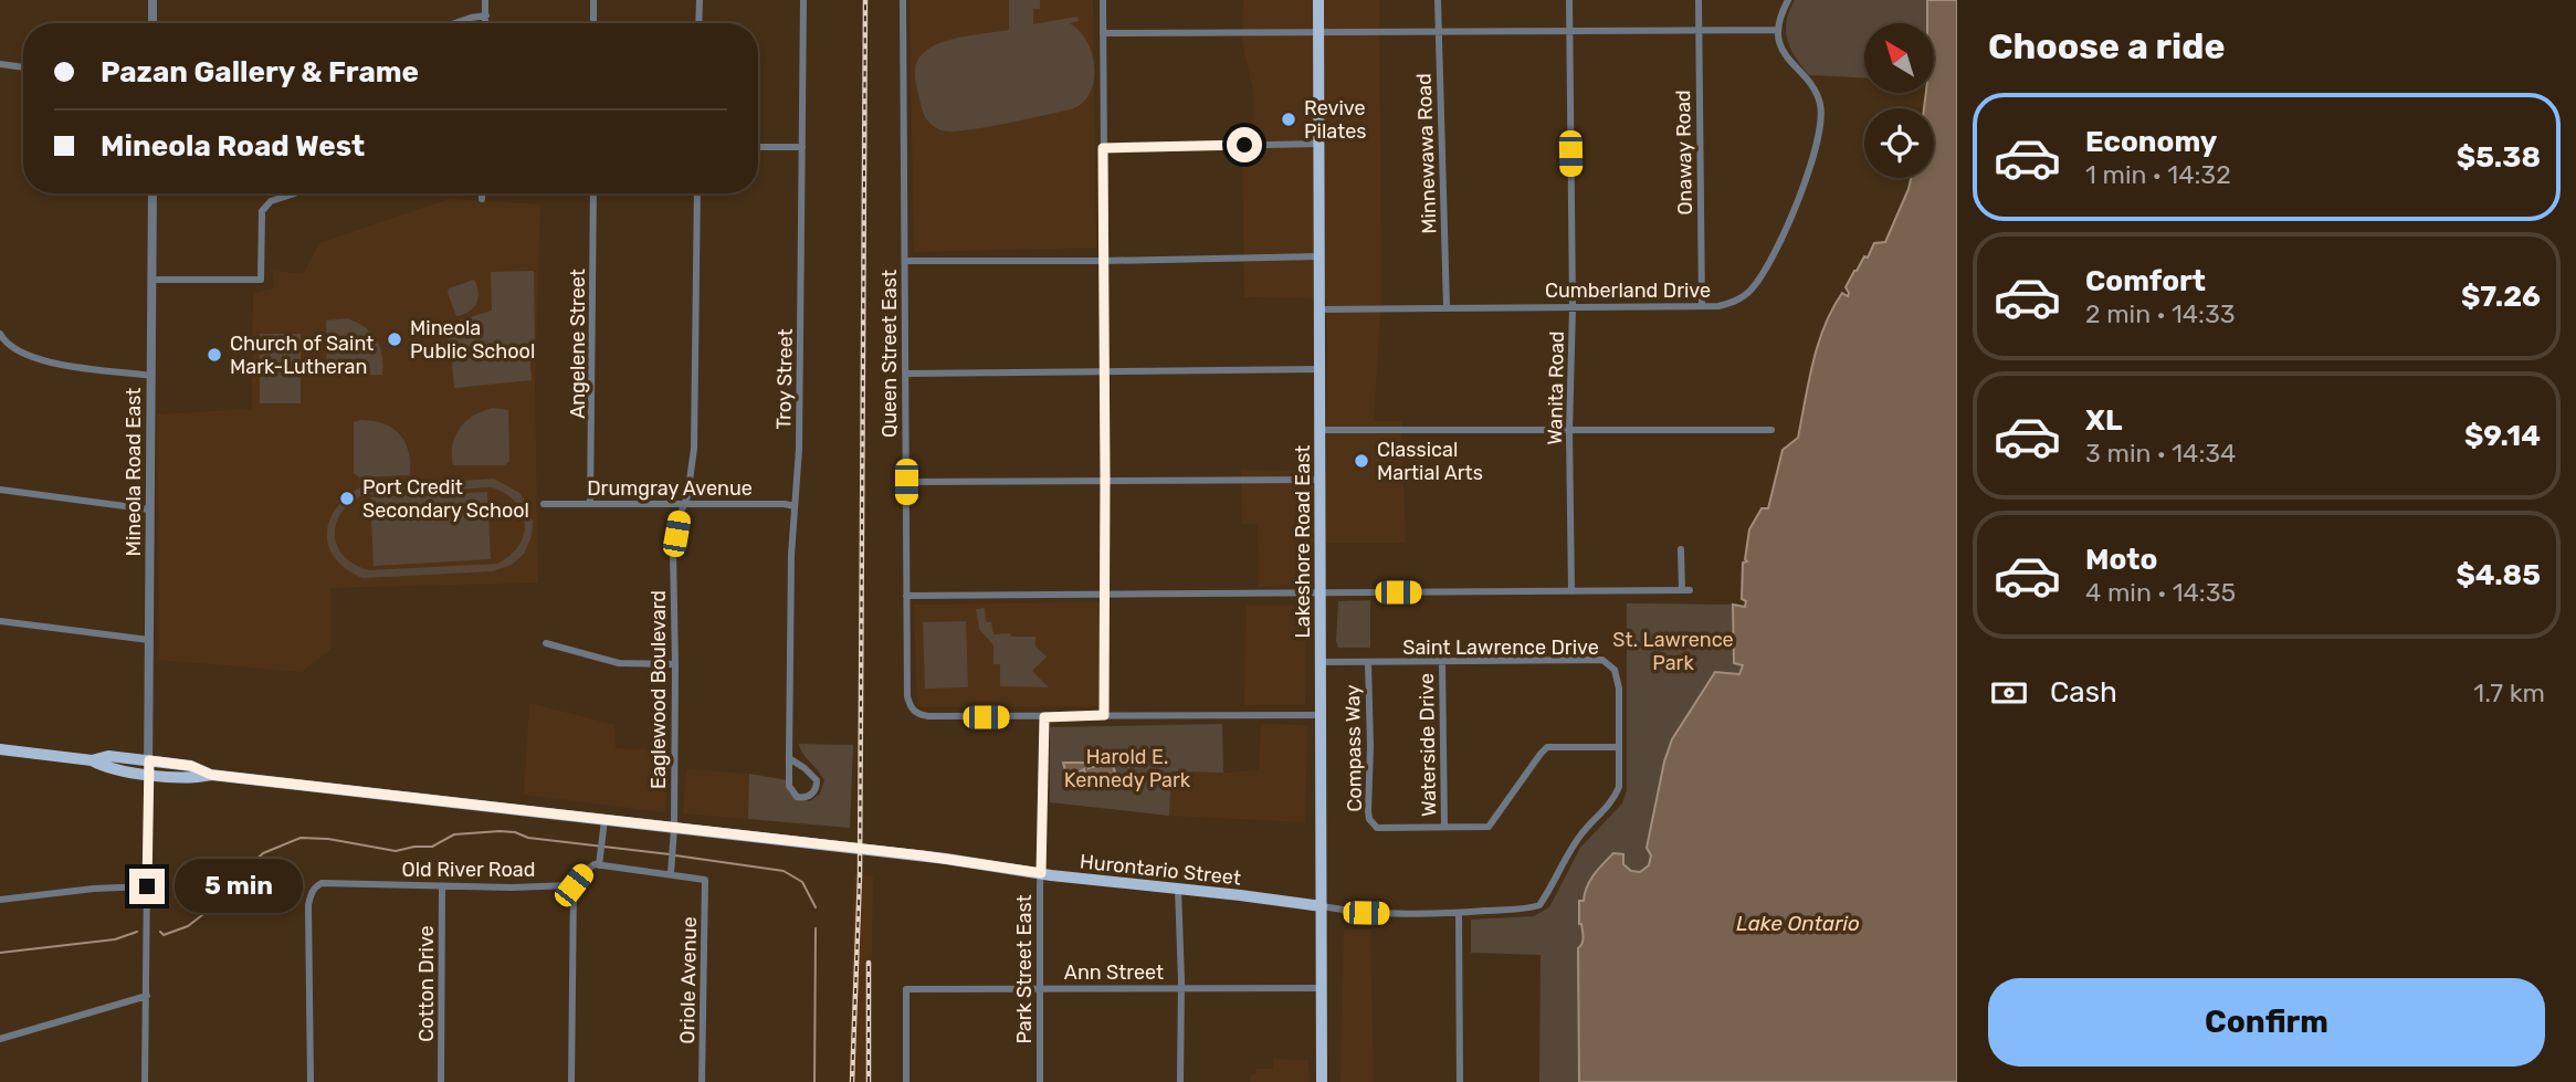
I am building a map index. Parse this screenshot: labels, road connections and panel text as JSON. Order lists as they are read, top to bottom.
{
  "streets": {
    "main road": ["Lakeshore Road East", "Hurontario Street"],
    "street": [
      "Onaway Road",
      "Minnewawa Road",
      "Cumberland Drive",
      "Angelene Street",
      "Queen Street East",
      "Troy Street",
      "Wanita Road",
      "Mineola Road East",
      "Drumgray Avenue",
      "Saint Lawrence Drive",
      "Eaglewood Boulevard",
      "Waterside Drive",
      "Compass Way",
      "Old River Road",
      "Park Street East",
      "Ann Street",
      "Oriole Avenue",
      "Cotton Drive"
    ]
  },
  "crossings": [
    ["Onaway Road", "Cumberland Drive"],
    ["Minnewawa Road", "Cumberland Drive"],
    ["Cumberland Drive", "Wanita Road"],
    ["Cumberland Drive", "Lakeshore Road East"],
    ["Angelene Street", "Drumgray Avenue"],
    ["Queen Street East", "Park Street East"],
    ["Troy Street", "Drumgray Avenue"],
    ["Mineola Road East", "Hurontario Street"],
    ["Drumgray Avenue", "Eaglewood Boulevard"],
    ["Lakeshore Road East", "Saint Lawrence Drive"],
    ["Lakeshore Road East", "Hurontario Street"],
    ["Lakeshore Road East", "Ann Street"],
    ["Saint Lawrence Drive", "Waterside Drive"],
    ["Saint Lawrence Drive", "Compass Way"],
    ["Saint Lawrence Drive", "Hurontario Street"],
    ["Eaglewood Boulevard", "Hurontario Street"],
    ["Eaglewood Boulevard", "Oriole Avenue"],
    ["Waterside Drive", "Compass Way"],
    ["Old River Road", "Cotton Drive"],
    ["Hurontario Street", "Park Street East"],
    ["Park Street East", "Ann Street"]
  ],
  "water": ["Lake Ontario"],
  "parks": ["St. Lawrence Park", "Harold E. Kennedy Park"],
  "places": [
    "Revive Pilates",
    "Mineola Public School",
    "Church of Saint Mark-Lutheran",
    "Classical Martial Arts",
    "Port Credit Secondary School"
  ],
  "north": "top left",
  "page": {
    "heading": "Choose a ride",
    "banner": ["Pazan Gallery & Frame", "Mineola Road West"],
    "list": [
      {
        "name": "Economy",
        "note": "1 min · 14:32",
        "value": "$5.38"
      },
      {
        "name": "Comfort",
        "note": "2 min · 14:33",
        "value": "$7.26"
      },
      {
        "name": "XL",
        "note": "3 min · 14:34",
        "value": "$9.14"
      },
      {
        "name": "Moto",
        "note": "4 min · 14:35",
        "value": "$4.85"
      }
    ],
    "pay": ["Cash", "1.7 km"],
    "bubble": "5 min",
    "buttons": "Confirm"
  }
}
